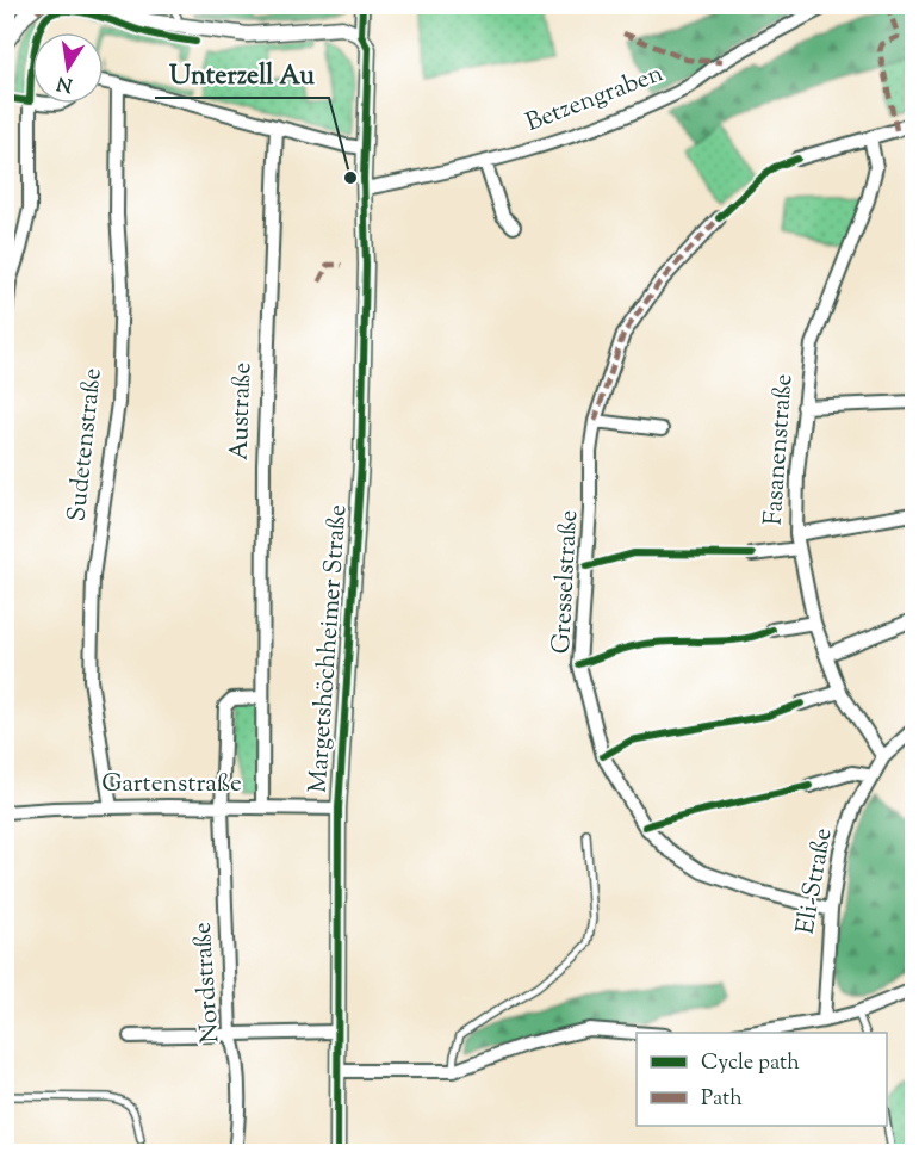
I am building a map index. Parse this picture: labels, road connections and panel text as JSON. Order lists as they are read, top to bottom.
{
  "streets": {
    "street": [
      "Betzengraben",
      "Austraße",
      "Sudetenstraße",
      "Fasanenstraße",
      "Gresselstraße",
      "Margetshöchheimer Straße",
      "Gartenstraße",
      "Eli-Straße",
      "Nordstraße"
    ]
  },
  "crossings": [
    ["Betzengraben", "Margetshöchheimer Straße"],
    ["Austraße", "Gartenstraße"],
    ["Sudetenstraße", "Gartenstraße"],
    ["Fasanenstraße", "Eli-Straße"],
    ["Gresselstraße", "Eli-Straße"],
    ["Margetshöchheimer Straße", "Gartenstraße"],
    ["Gartenstraße", "Nordstraße"]
  ],
  "places": ["Unterzell Au"],
  "legend": ["Cycle path", "Path"],
  "north": "bottom"
}
